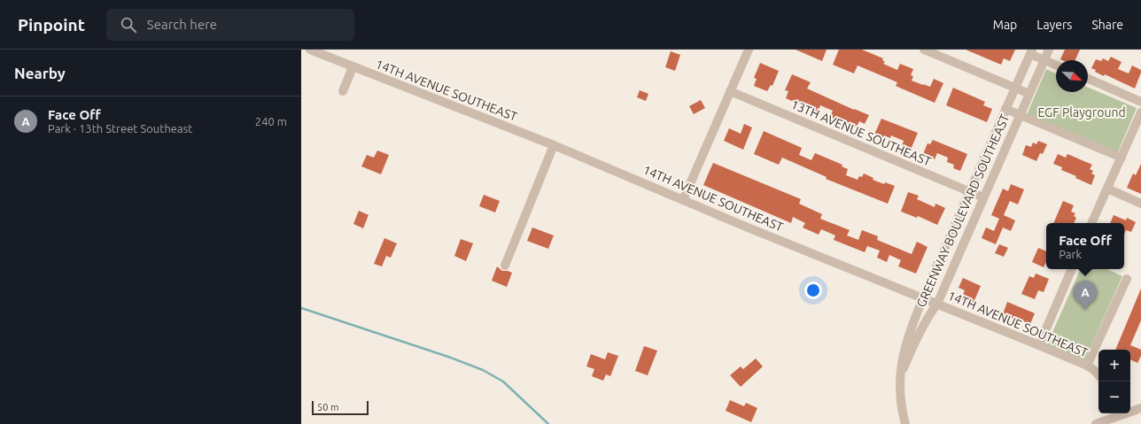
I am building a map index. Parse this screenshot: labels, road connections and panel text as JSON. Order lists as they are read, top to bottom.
{
  "streets": {
    "street": ["14TH AVENUE SOUTHEAST", "13TH AVENUE SOUTHEAST", "GREENWAY BOULEVARD SOUTHEAST"]
  },
  "crossings": [
    ["14TH AVENUE SOUTHEAST", "GREENWAY BOULEVARD SOUTHEAST"],
    ["13TH AVENUE SOUTHEAST", "GREENWAY BOULEVARD SOUTHEAST"]
  ],
  "parks": ["EGF Playground"],
  "scale_bar": "50 m",
  "north": "bottom right",
  "page": {
    "header": "Pinpoint",
    "search": "Search here",
    "nav": ["Map", "Layers", "Share"],
    "heading": "Nearby",
    "list": [
      {
        "mark": "A",
        "name": "Face Off",
        "note": "Park · 13th Street Southeast",
        "value": "240 m"
      }
    ],
    "popup": ["Face Off", "Park"],
    "pins": "A",
    "map_buttons": ["+", "−"],
    "scale": "50 m"
  }
}
